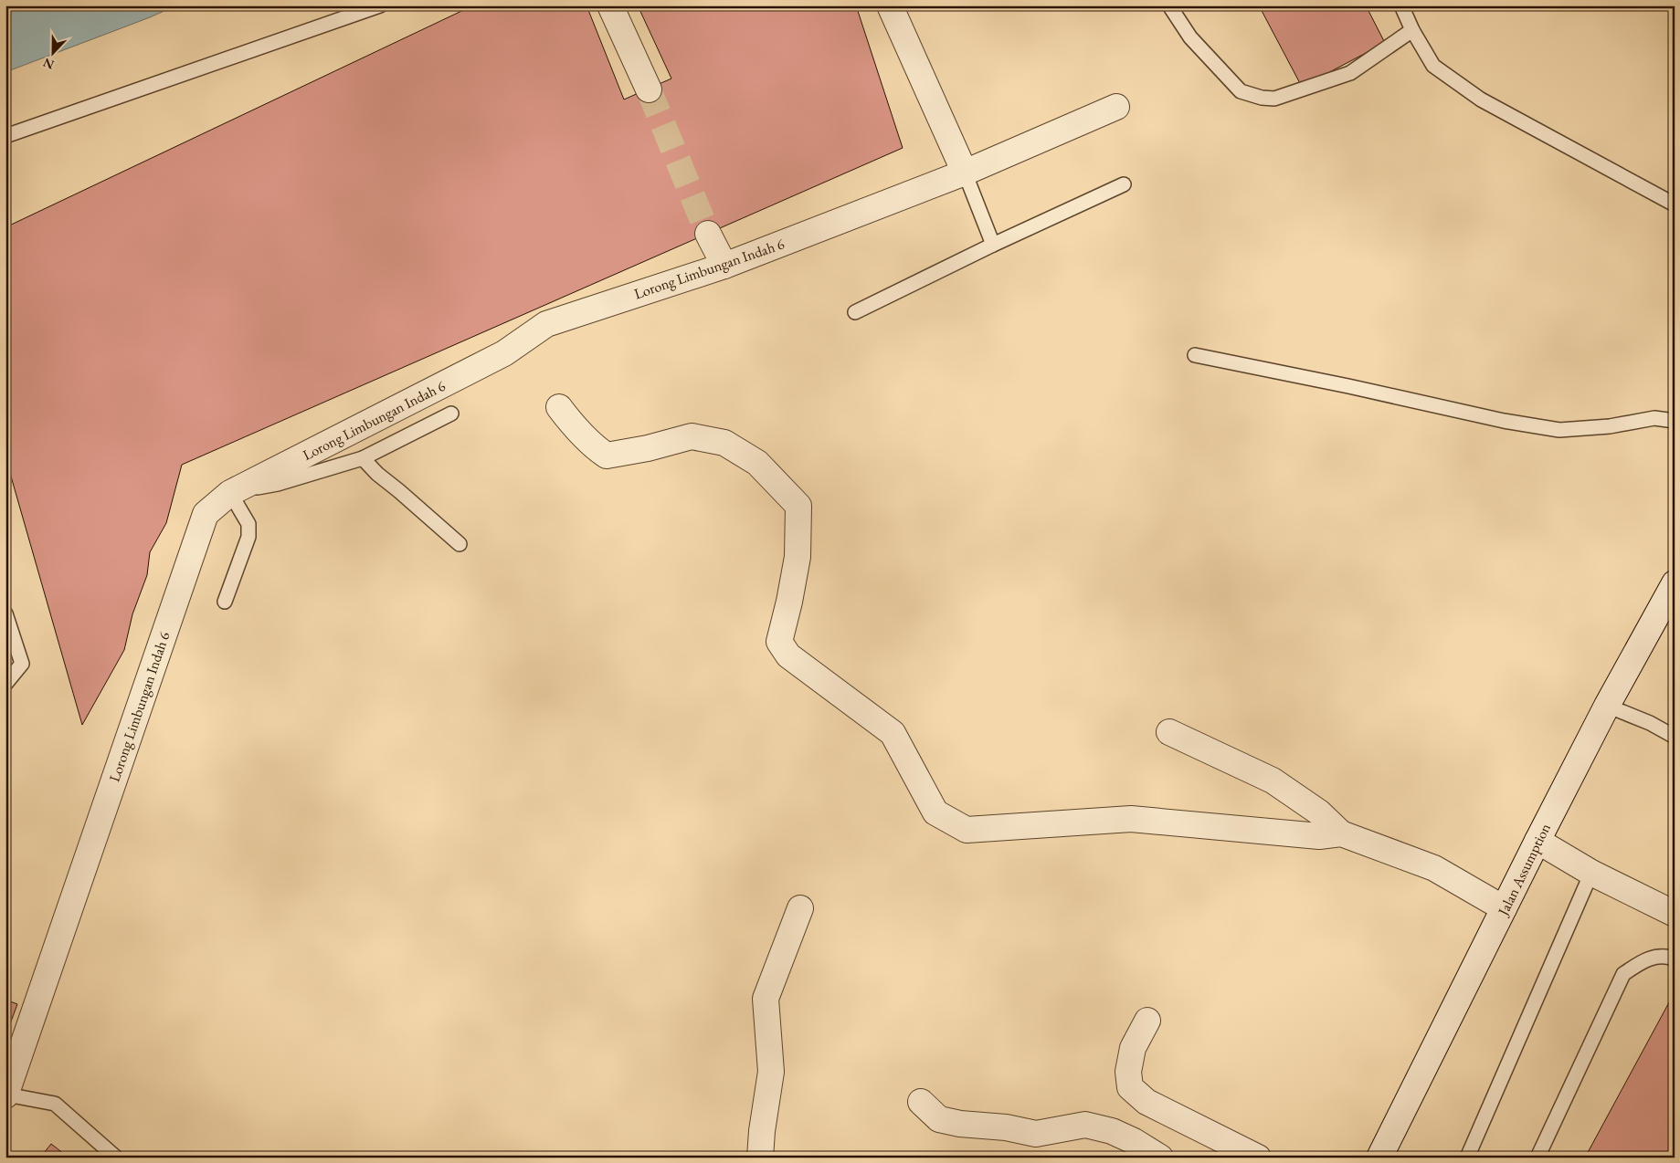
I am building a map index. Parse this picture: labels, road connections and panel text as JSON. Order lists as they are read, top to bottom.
{
  "streets": {
    "street": ["Lorong Limbungan Indah 6", "Jalan Assumption"]
  },
  "north": "bottom"
}
